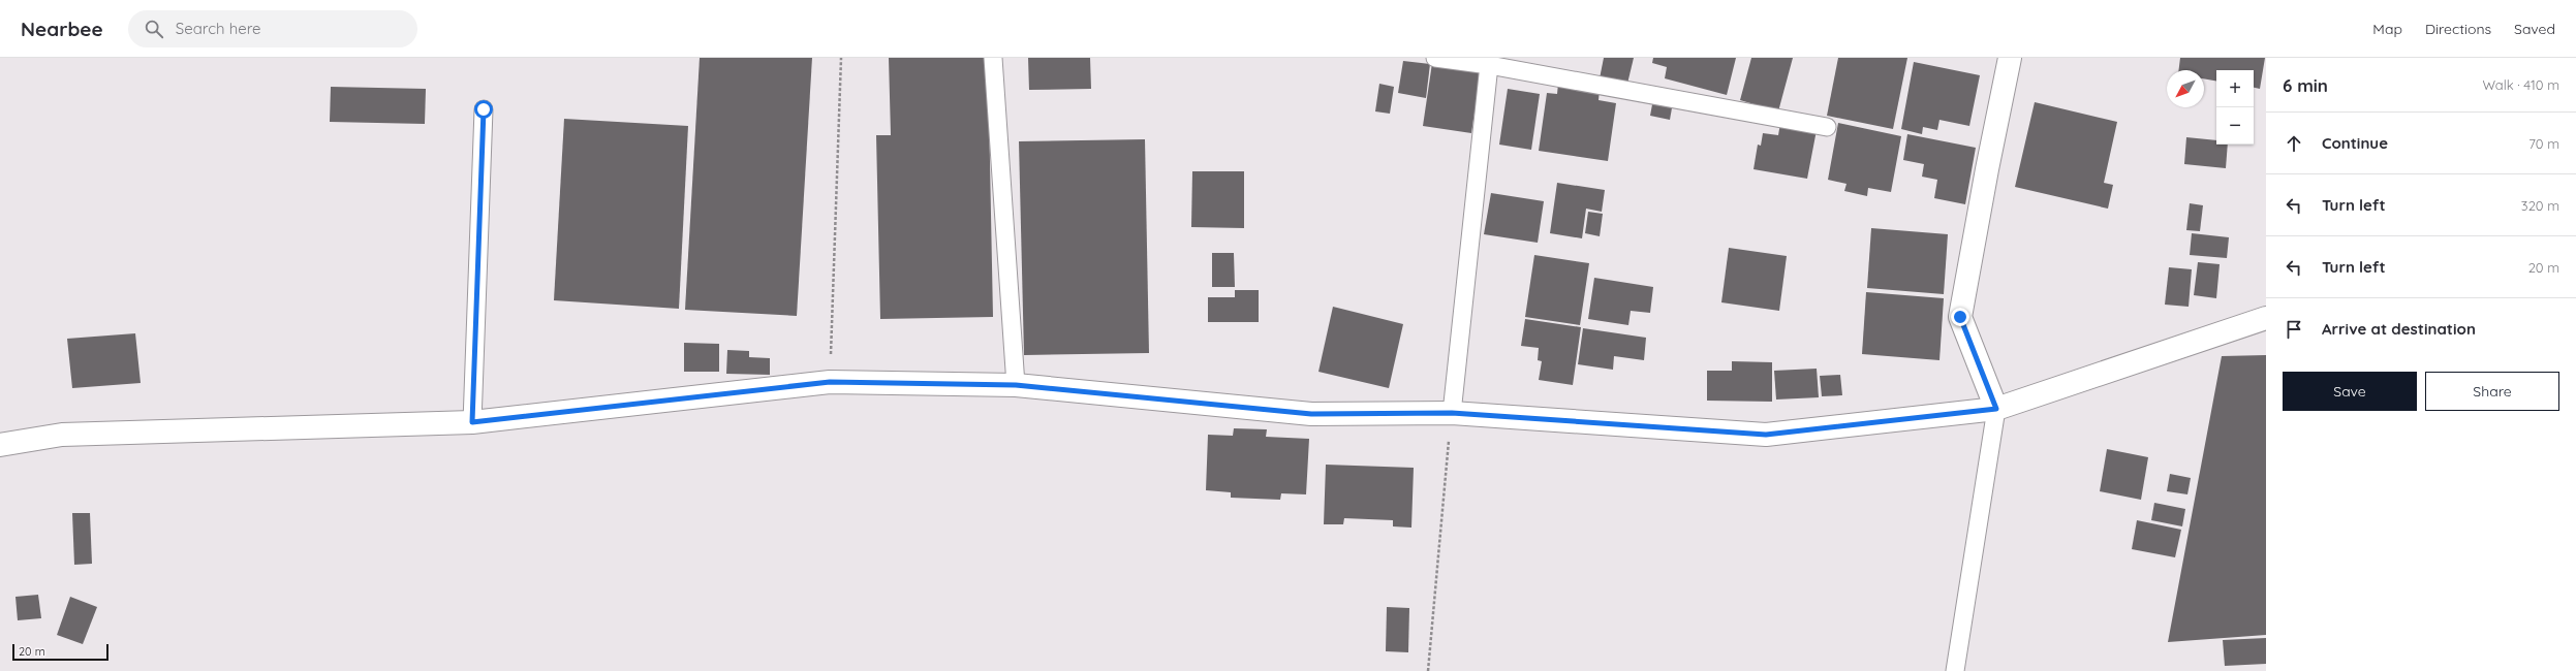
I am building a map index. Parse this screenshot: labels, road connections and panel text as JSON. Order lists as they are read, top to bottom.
{
  "scale_bar": "20 m",
  "north": "bottom left",
  "page": {
    "header": "Nearbee",
    "search": "Search here",
    "nav": ["Map", "Directions", "Saved"],
    "heading": ["6 min", "Walk · 410 m"],
    "map_buttons": ["+", "−"],
    "list": [
      ["Continue", "70 m"],
      ["Turn left", "320 m"],
      ["Turn left", "20 m"],
      "Arrive at destination"
    ],
    "buttons": ["Save", "Share"],
    "scale": "20 m"
  }
}
